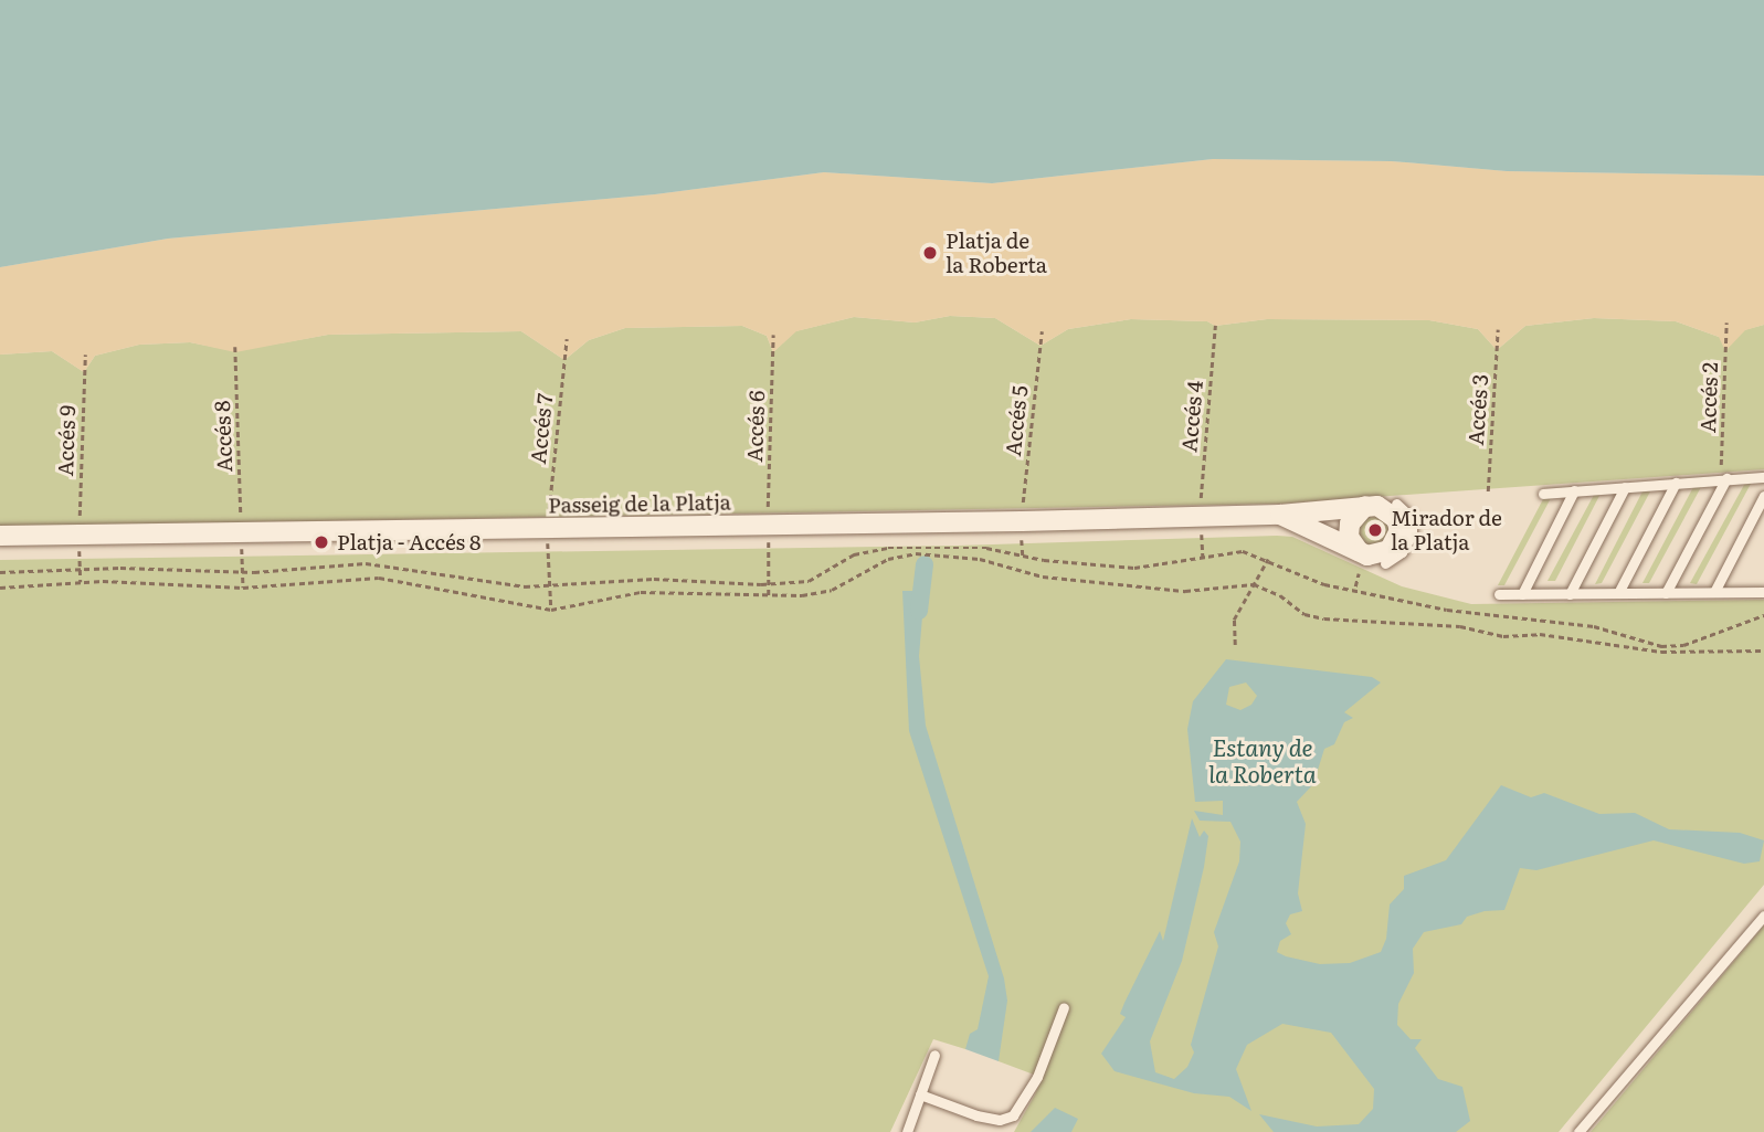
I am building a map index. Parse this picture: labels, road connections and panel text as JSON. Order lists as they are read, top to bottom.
{
  "streets": {
    "street": ["Passeig de la Platja"],
    "path": [
      "Accés 2",
      "Accés 3",
      "Accés 4",
      "Accés 5",
      "Accés 6",
      "Accés 7",
      "Accés 8",
      "Accés 9"
    ]
  },
  "water": ["Estany de la Roberta"],
  "places": ["Platja de la Roberta", "Mirador de la Platja", "Platja - Accés 8"]
}
